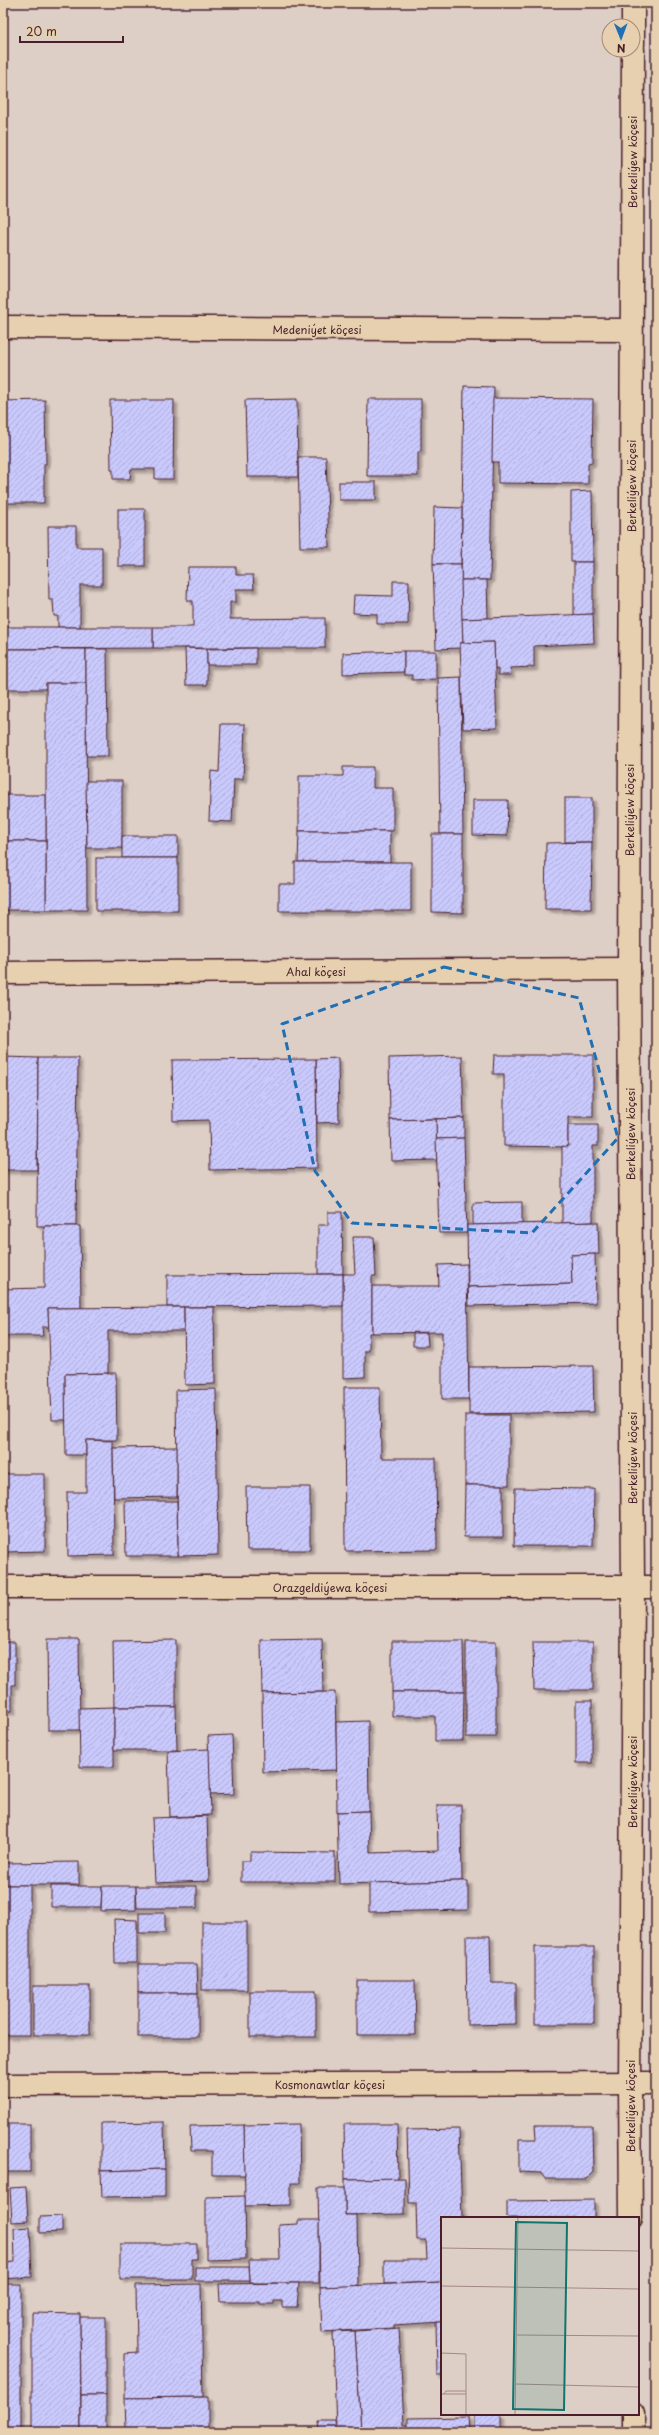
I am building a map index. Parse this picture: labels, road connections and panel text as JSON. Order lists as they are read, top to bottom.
{
  "streets": {
    "street": [
      "Berkeliýew köçesi",
      "Medeniýet köçesi",
      "Ahal köçesi",
      "Orazgeldiýewa köçesi",
      "Kosmonawtlar köçesi"
    ]
  },
  "crossings": [
    ["Berkeliýew köçesi", "Medeniýet köçesi"],
    ["Berkeliýew köçesi", "Ahal köçesi"],
    ["Berkeliýew köçesi", "Orazgeldiýewa köçesi"],
    ["Berkeliýew köçesi", "Kosmonawtlar köçesi"]
  ],
  "scale_bar": "20 m",
  "north": "bottom"
}
